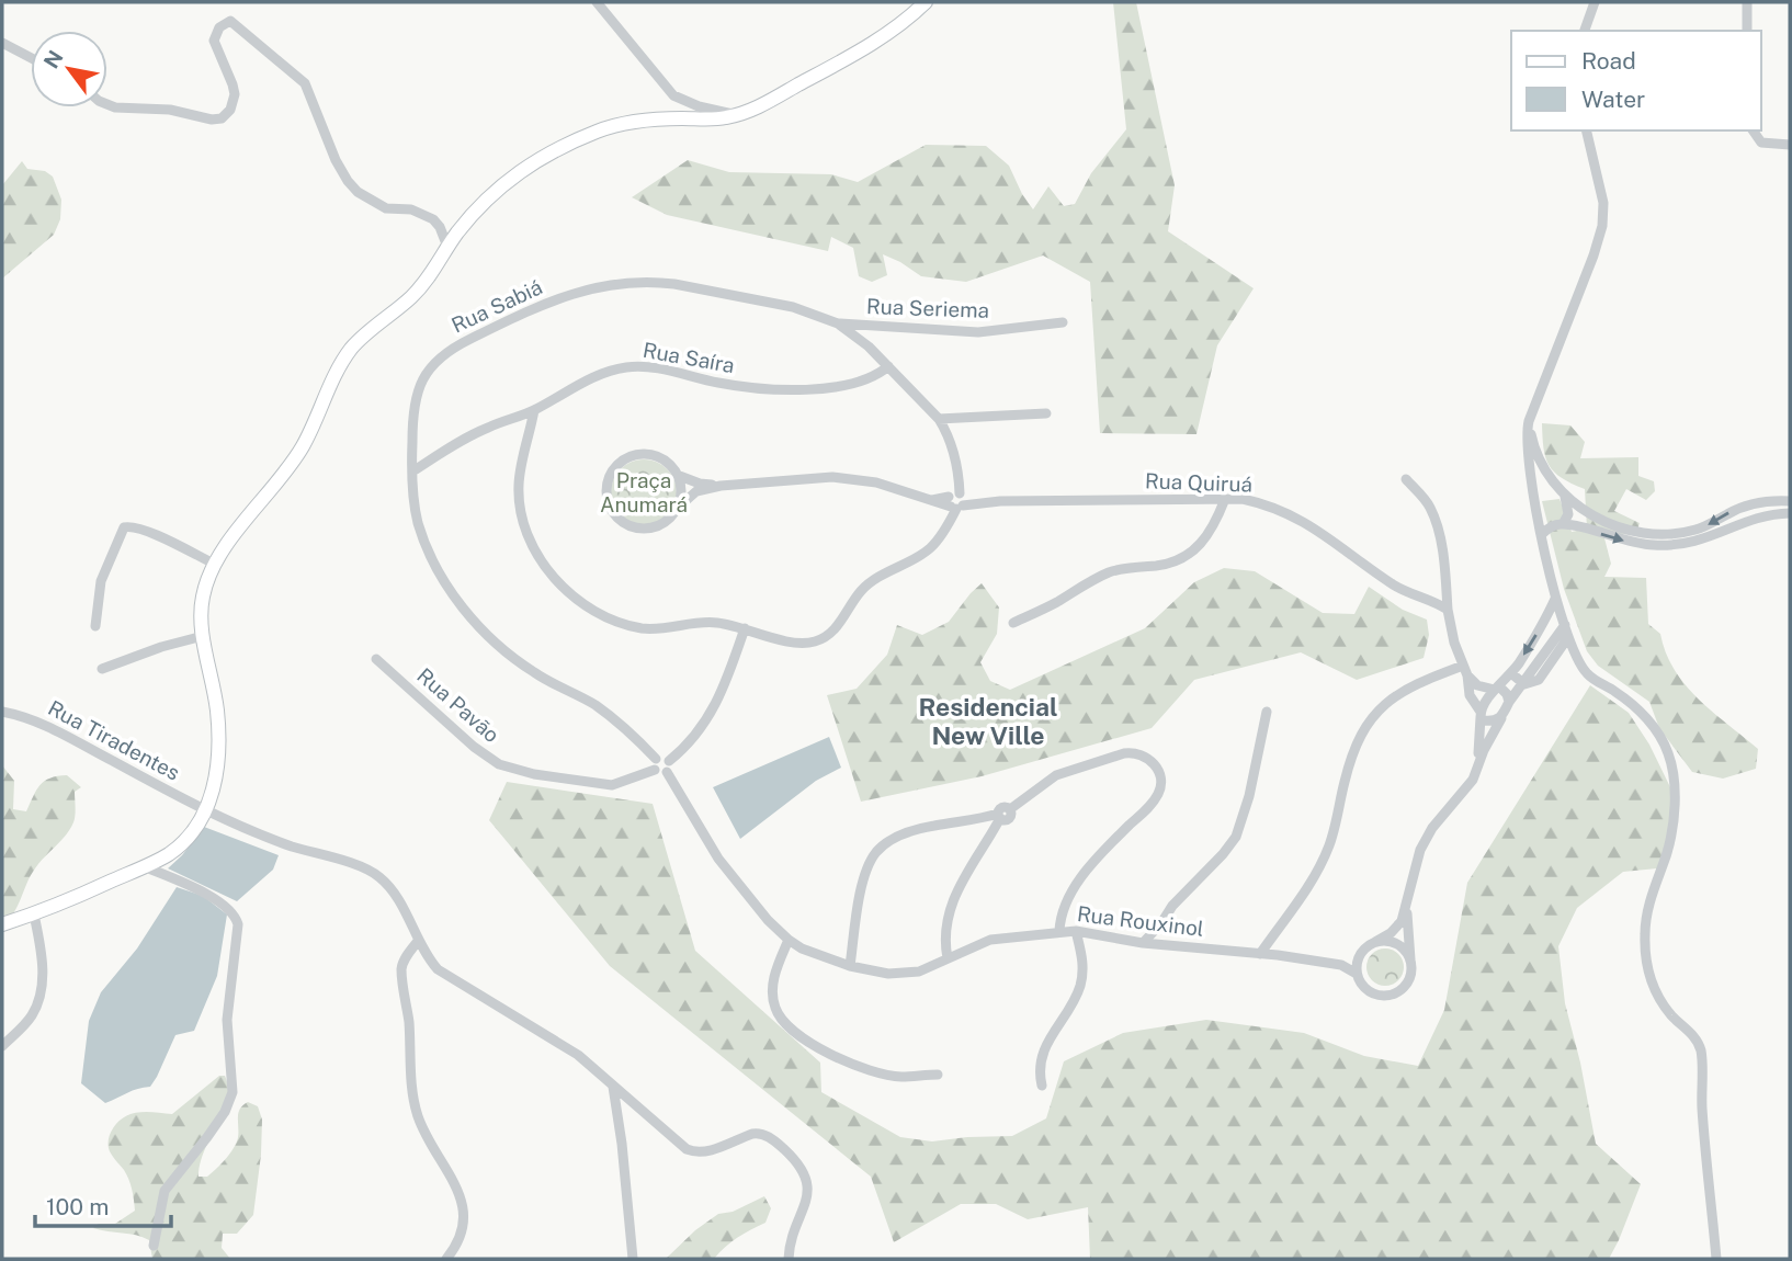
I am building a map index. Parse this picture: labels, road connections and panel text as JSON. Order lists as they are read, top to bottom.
{
  "streets": {
    "street": [
      "Rua Sabiá",
      "Rua Seriema",
      "Rua Saíra",
      "Rua Quiruá",
      "Rua Pavão",
      "Rua Tiradentes",
      "Rua Rouxinol"
    ]
  },
  "crossings": [
    ["Rua Sabiá", "Rua Seriema"],
    ["Rua Sabiá", "Rua Saíra"],
    ["Rua Sabiá", "Rua Quiruá"],
    ["Rua Sabiá", "Rua Pavão"]
  ],
  "districts": ["Residencial New Ville"],
  "parks": ["Praça Anumará"],
  "legend": ["Road", "Water"],
  "scale_bar": "100 m",
  "north": "top left"
}
